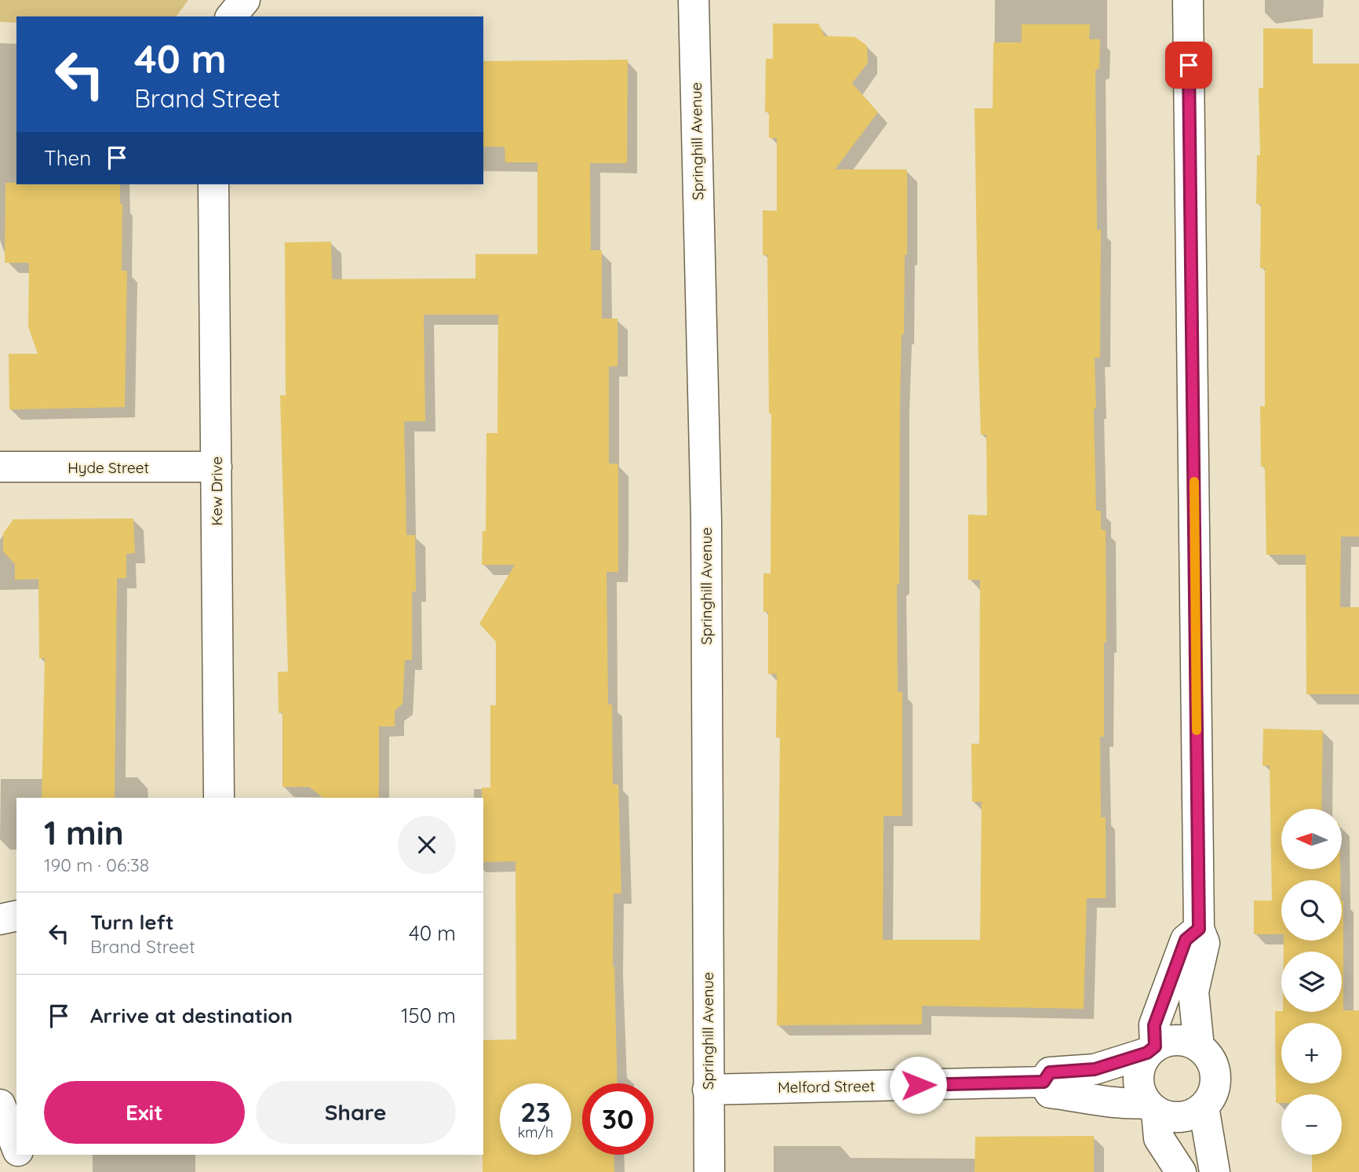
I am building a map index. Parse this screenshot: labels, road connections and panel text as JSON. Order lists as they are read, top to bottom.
{
  "streets": {
    "street": [
      "Springhill Avenue",
      "Hyde Street",
      "Kew Drive",
      "Melford Street"
    ]
  },
  "crossings": [
    ["Springhill Avenue", "Melford Street"],
    ["Hyde Street", "Kew Drive"]
  ],
  "north": "left",
  "page": {
    "turn": ["40 m", "Brand Street"],
    "then": "Then",
    "heading": ["1 min", "190 m · 06:38"],
    "map_buttons": ["+", "−"],
    "list": [
      {
        "name": "Turn left",
        "note": "Brand Street",
        "value": "40 m"
      },
      {
        "name": "Arrive at destination",
        "value": "150 m"
      }
    ],
    "buttons": ["Exit", "Share"],
    "speed": "23 km/h",
    "limit": "30"
  }
}
